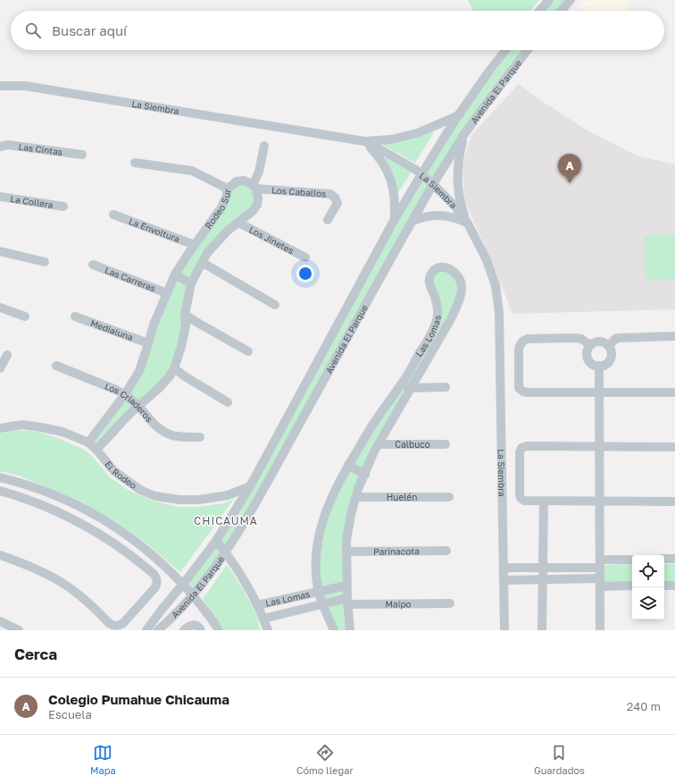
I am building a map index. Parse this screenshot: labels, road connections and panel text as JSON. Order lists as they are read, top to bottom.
{
  "streets": {
    "street": [
      "Avenida El Parque",
      "La Siembra",
      "Las Cintas",
      "Los Caballos",
      "La Collera",
      "Rodeo Sur",
      "La Envoltura",
      "Los Jinetes",
      "Las Carreras",
      "Medialuna",
      "Las Lomas",
      "Los Criaderos",
      "Calbuco",
      "El Rodeo",
      "Huelén",
      "Parinacota",
      "Maipo"
    ]
  },
  "crossings": [
    ["Avenida El Parque", "La Siembra"],
    ["Avenida El Parque", "El Rodeo"],
    ["Los Caballos", "Rodeo Sur"],
    ["Rodeo Sur", "La Envoltura"],
    ["Rodeo Sur", "Los Jinetes"],
    ["Rodeo Sur", "Las Carreras"],
    ["Rodeo Sur", "Medialuna"],
    ["Rodeo Sur", "Los Criaderos"],
    ["Rodeo Sur", "El Rodeo"],
    ["Las Lomas", "Calbuco"],
    ["Las Lomas", "Huelén"],
    ["Las Lomas", "Parinacota"],
    ["Las Lomas", "Maipo"]
  ],
  "districts": ["CHICAUMA"],
  "page": {
    "search": "Buscar aquí",
    "pins": "A",
    "heading": "Cerca",
    "list": [
      {
        "mark": "A",
        "name": "Colegio Pumahue Chicauma",
        "note": "Escuela",
        "value": "240 m"
      }
    ],
    "nav": ["Mapa", "Cómo llegar", "Guardados"]
  }
}
